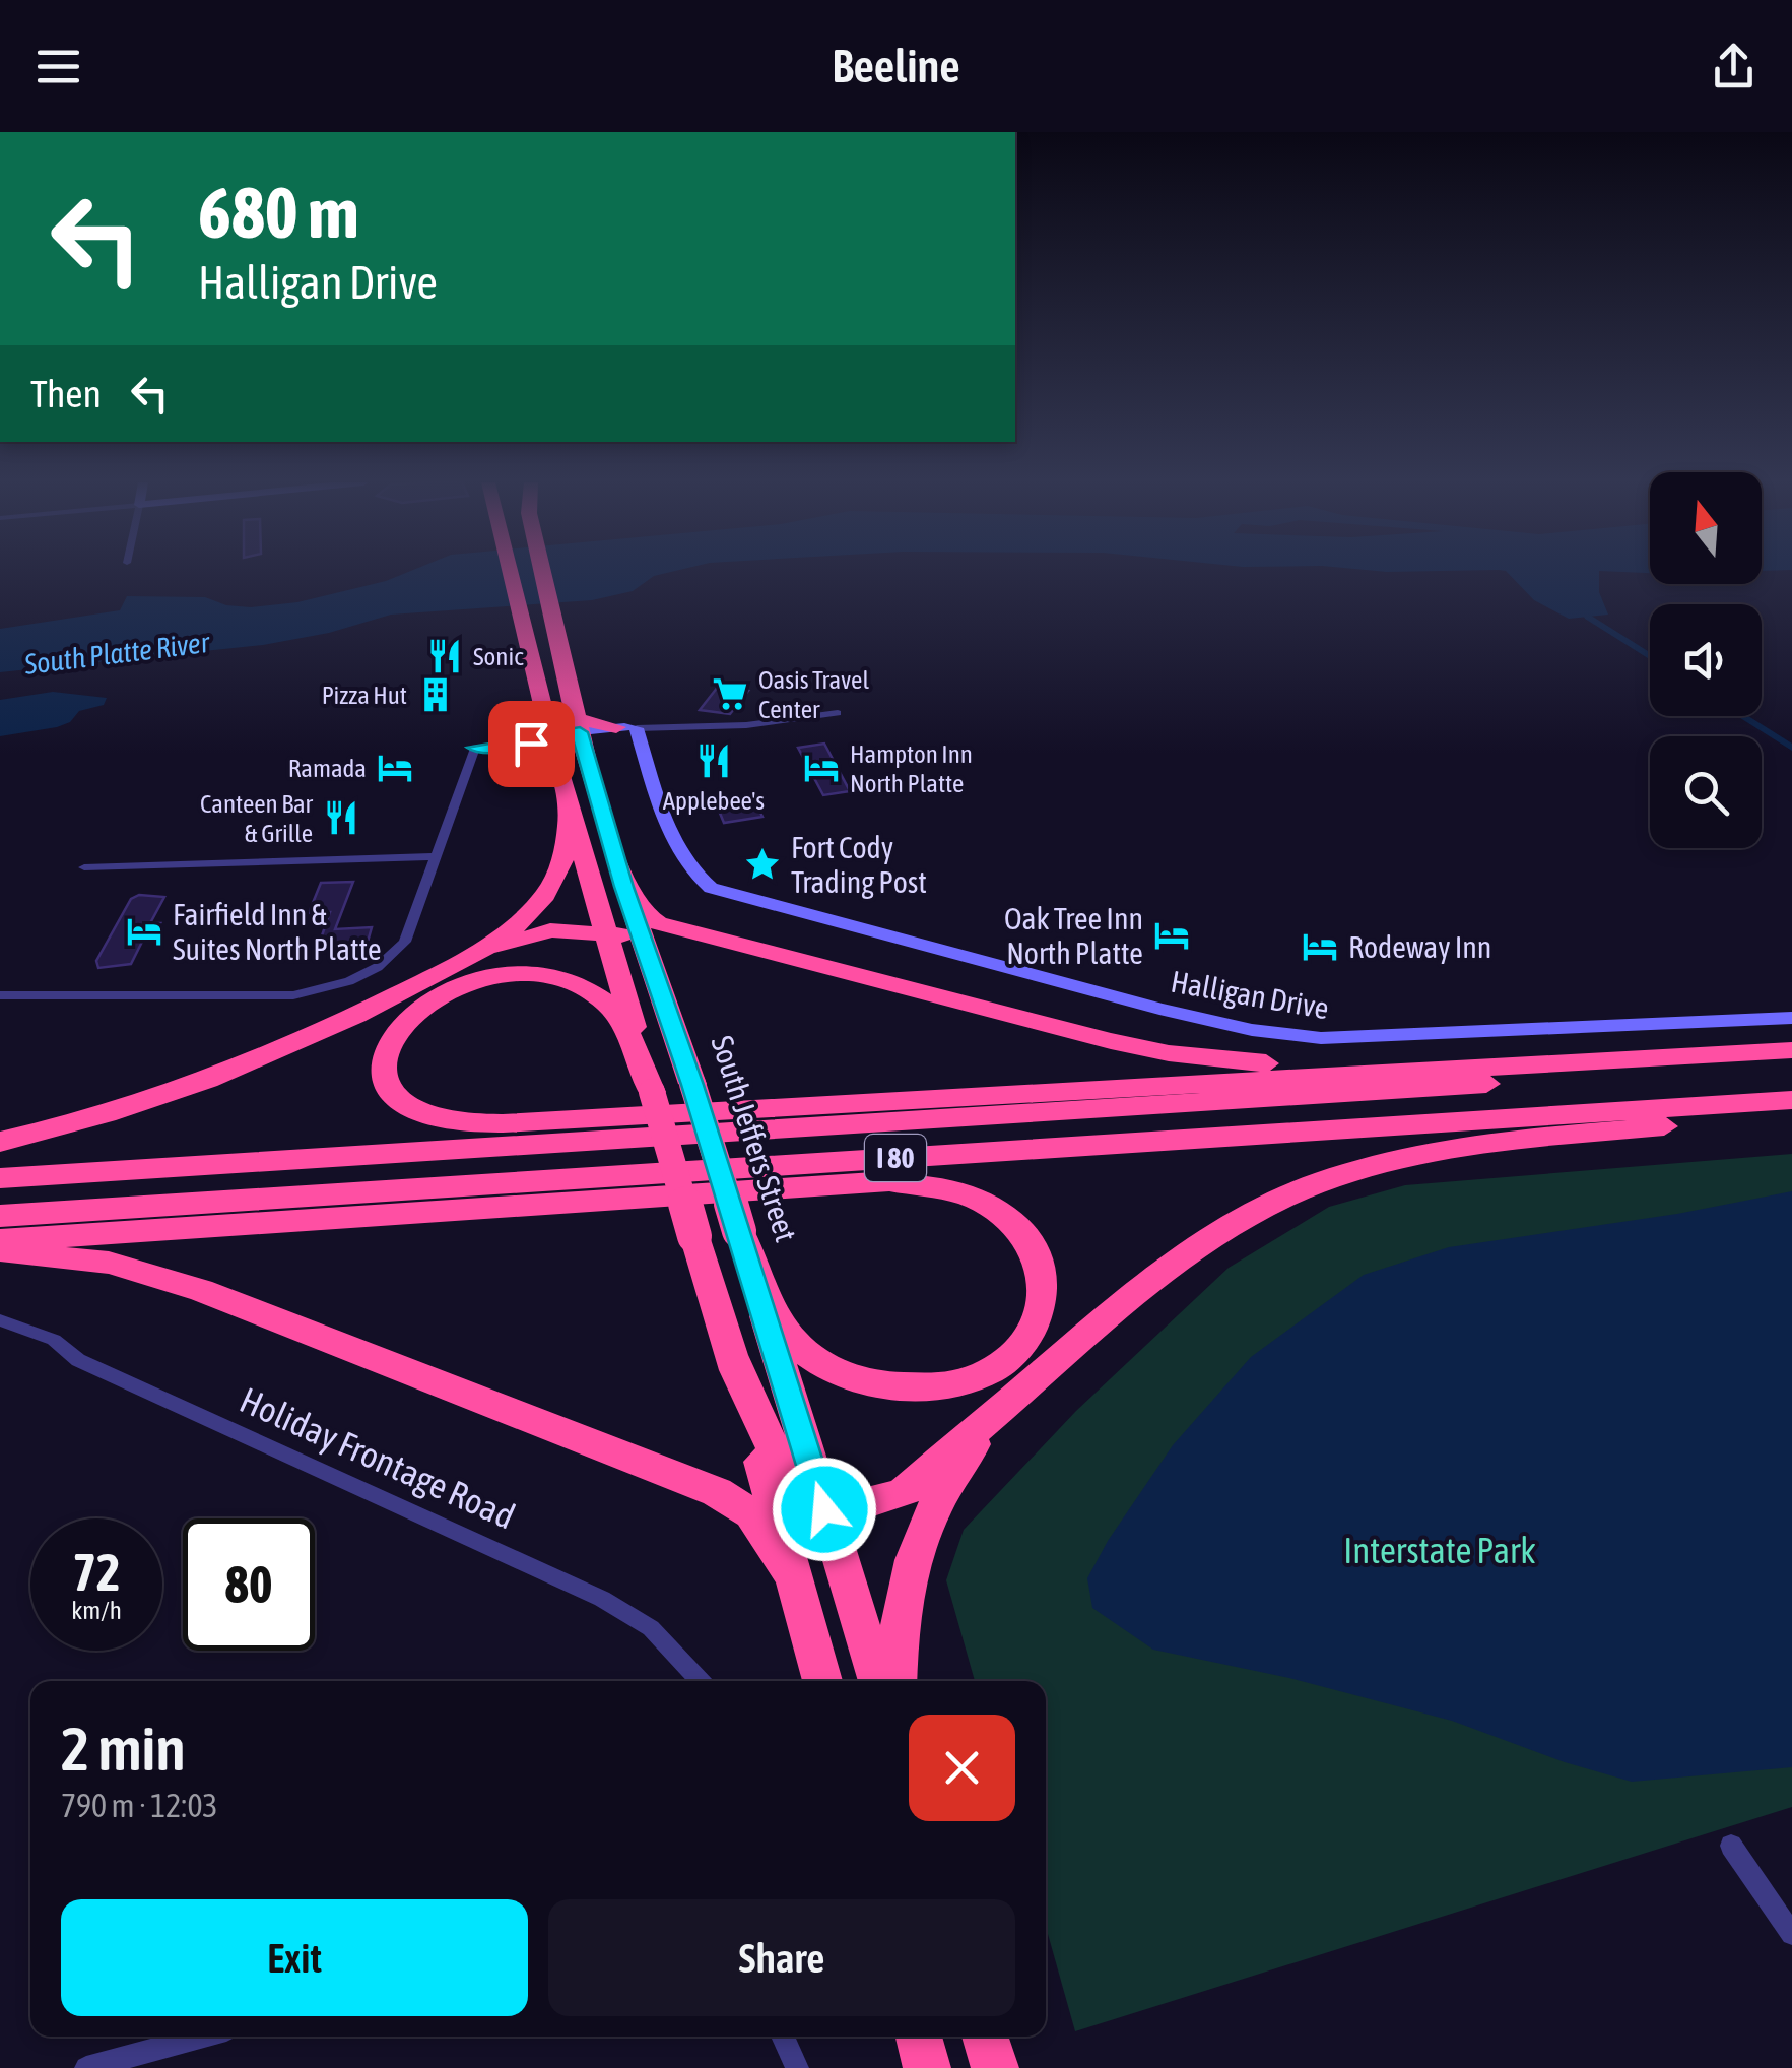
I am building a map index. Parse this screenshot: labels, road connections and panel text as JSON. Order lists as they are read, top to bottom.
{
  "streets": {
    "highway": ["South Jeffers Street", "I 80"],
    "street": ["Halligan Drive", "Holiday Frontage Road"]
  },
  "water": ["South Platte River"],
  "parks": ["Interstate Park"],
  "places": {
    "restaurant": ["Sonic", "Applebee's", "Canteen Bar & Grille"],
    "supermarket": ["Oasis Travel Center"],
    "building": ["Pizza Hut"],
    "hotel": [
      "Ramada",
      "Hampton Inn North Platte",
      "Fairfield Inn & Suites North Platte",
      "Oak Tree Inn North Platte",
      "Rodeway Inn"
    ],
    "place": ["Fort Cody Trading Post"]
  },
  "north": "top",
  "page": {
    "header": "Beeline",
    "turn": ["680 m", "Halligan Drive"],
    "then": "Then",
    "speed": "72 km/h",
    "limit": "80",
    "heading": ["2 min", "790 m · 12:03"],
    "buttons": ["Exit", "Share"]
  }
}
